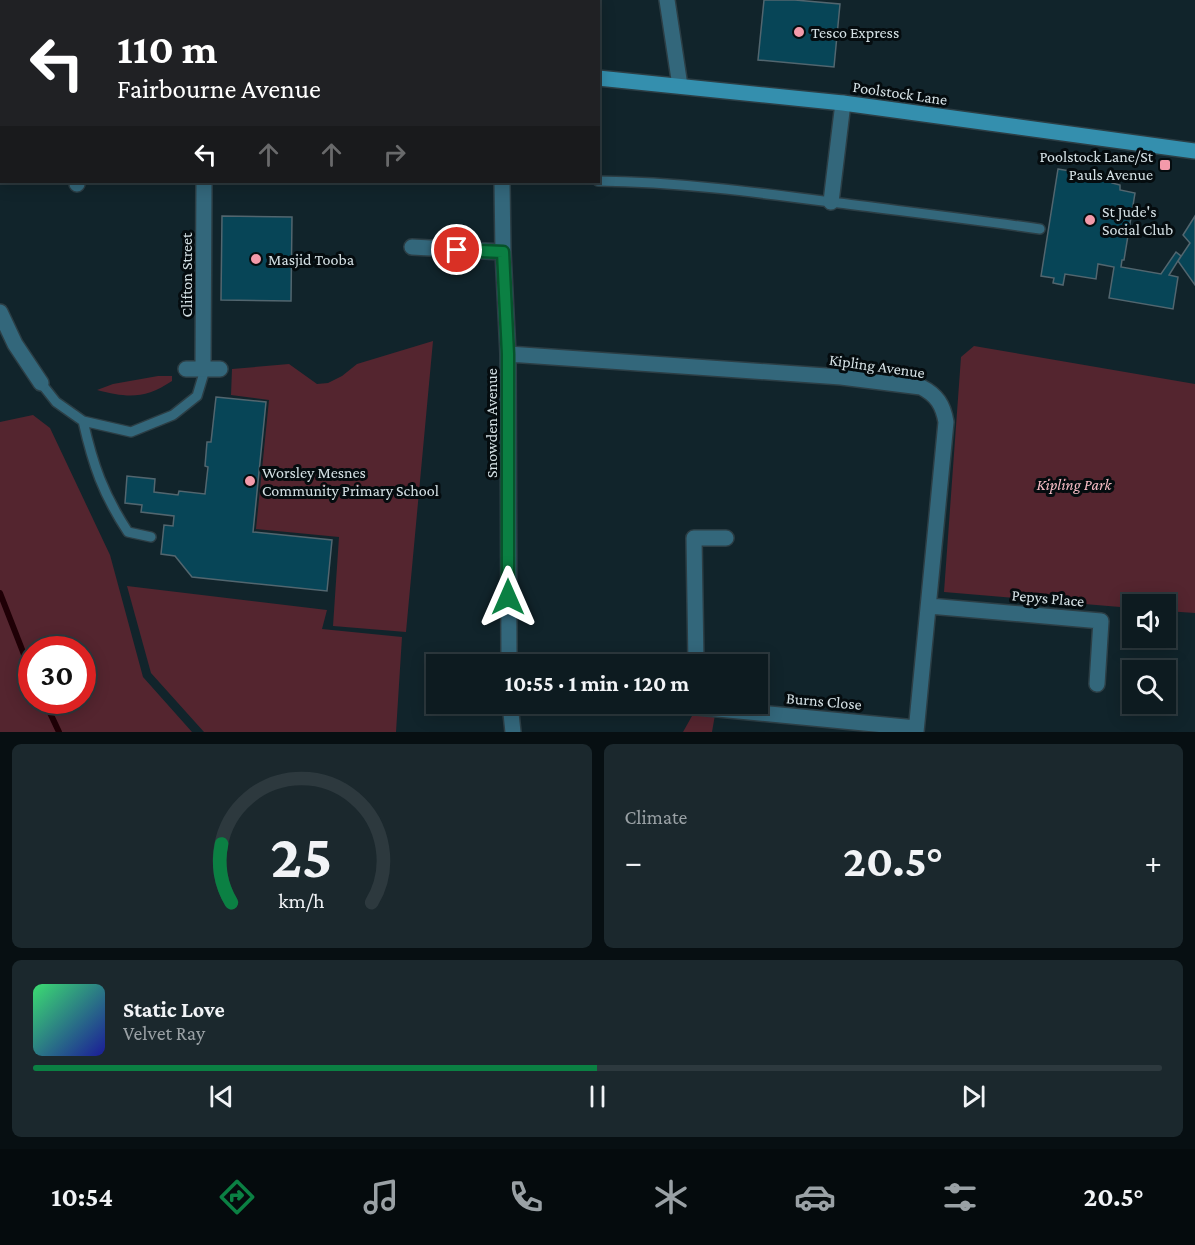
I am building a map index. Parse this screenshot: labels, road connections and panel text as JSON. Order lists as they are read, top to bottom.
{
  "streets": {
    "main road": ["Poolstock Lane"],
    "street": [
      "Clifton Street",
      "Kipling Avenue",
      "Snowden Avenue",
      "Pepys Place",
      "Burns Close"
    ]
  },
  "crossings": [
    ["Kipling Avenue", "Snowden Avenue"],
    ["Kipling Avenue", "Pepys Place"],
    ["Kipling Avenue", "Burns Close"]
  ],
  "parks": ["Kipling Park"],
  "places": {
    "other": [
      "Tesco Express",
      "St Jude's Social Club",
      "Masjid Tooba",
      "Worsley Mesnes Community Primary School"
    ],
    "transit": ["Poolstock Lane/St Pauls Avenue"]
  },
  "page": {
    "turn": ["110 m", "Fairbourne Avenue"],
    "limit": "30",
    "trip": "10:55 · 1 min · 120 m",
    "tile": "Climate",
    "heat": ["−", "20.5°", "+"],
    "song": ["Static Love", "Velvet Ray"],
    "tabs": ["10:54", "20.5°"],
    "gauge": ["25", "km/h"]
  }
}
